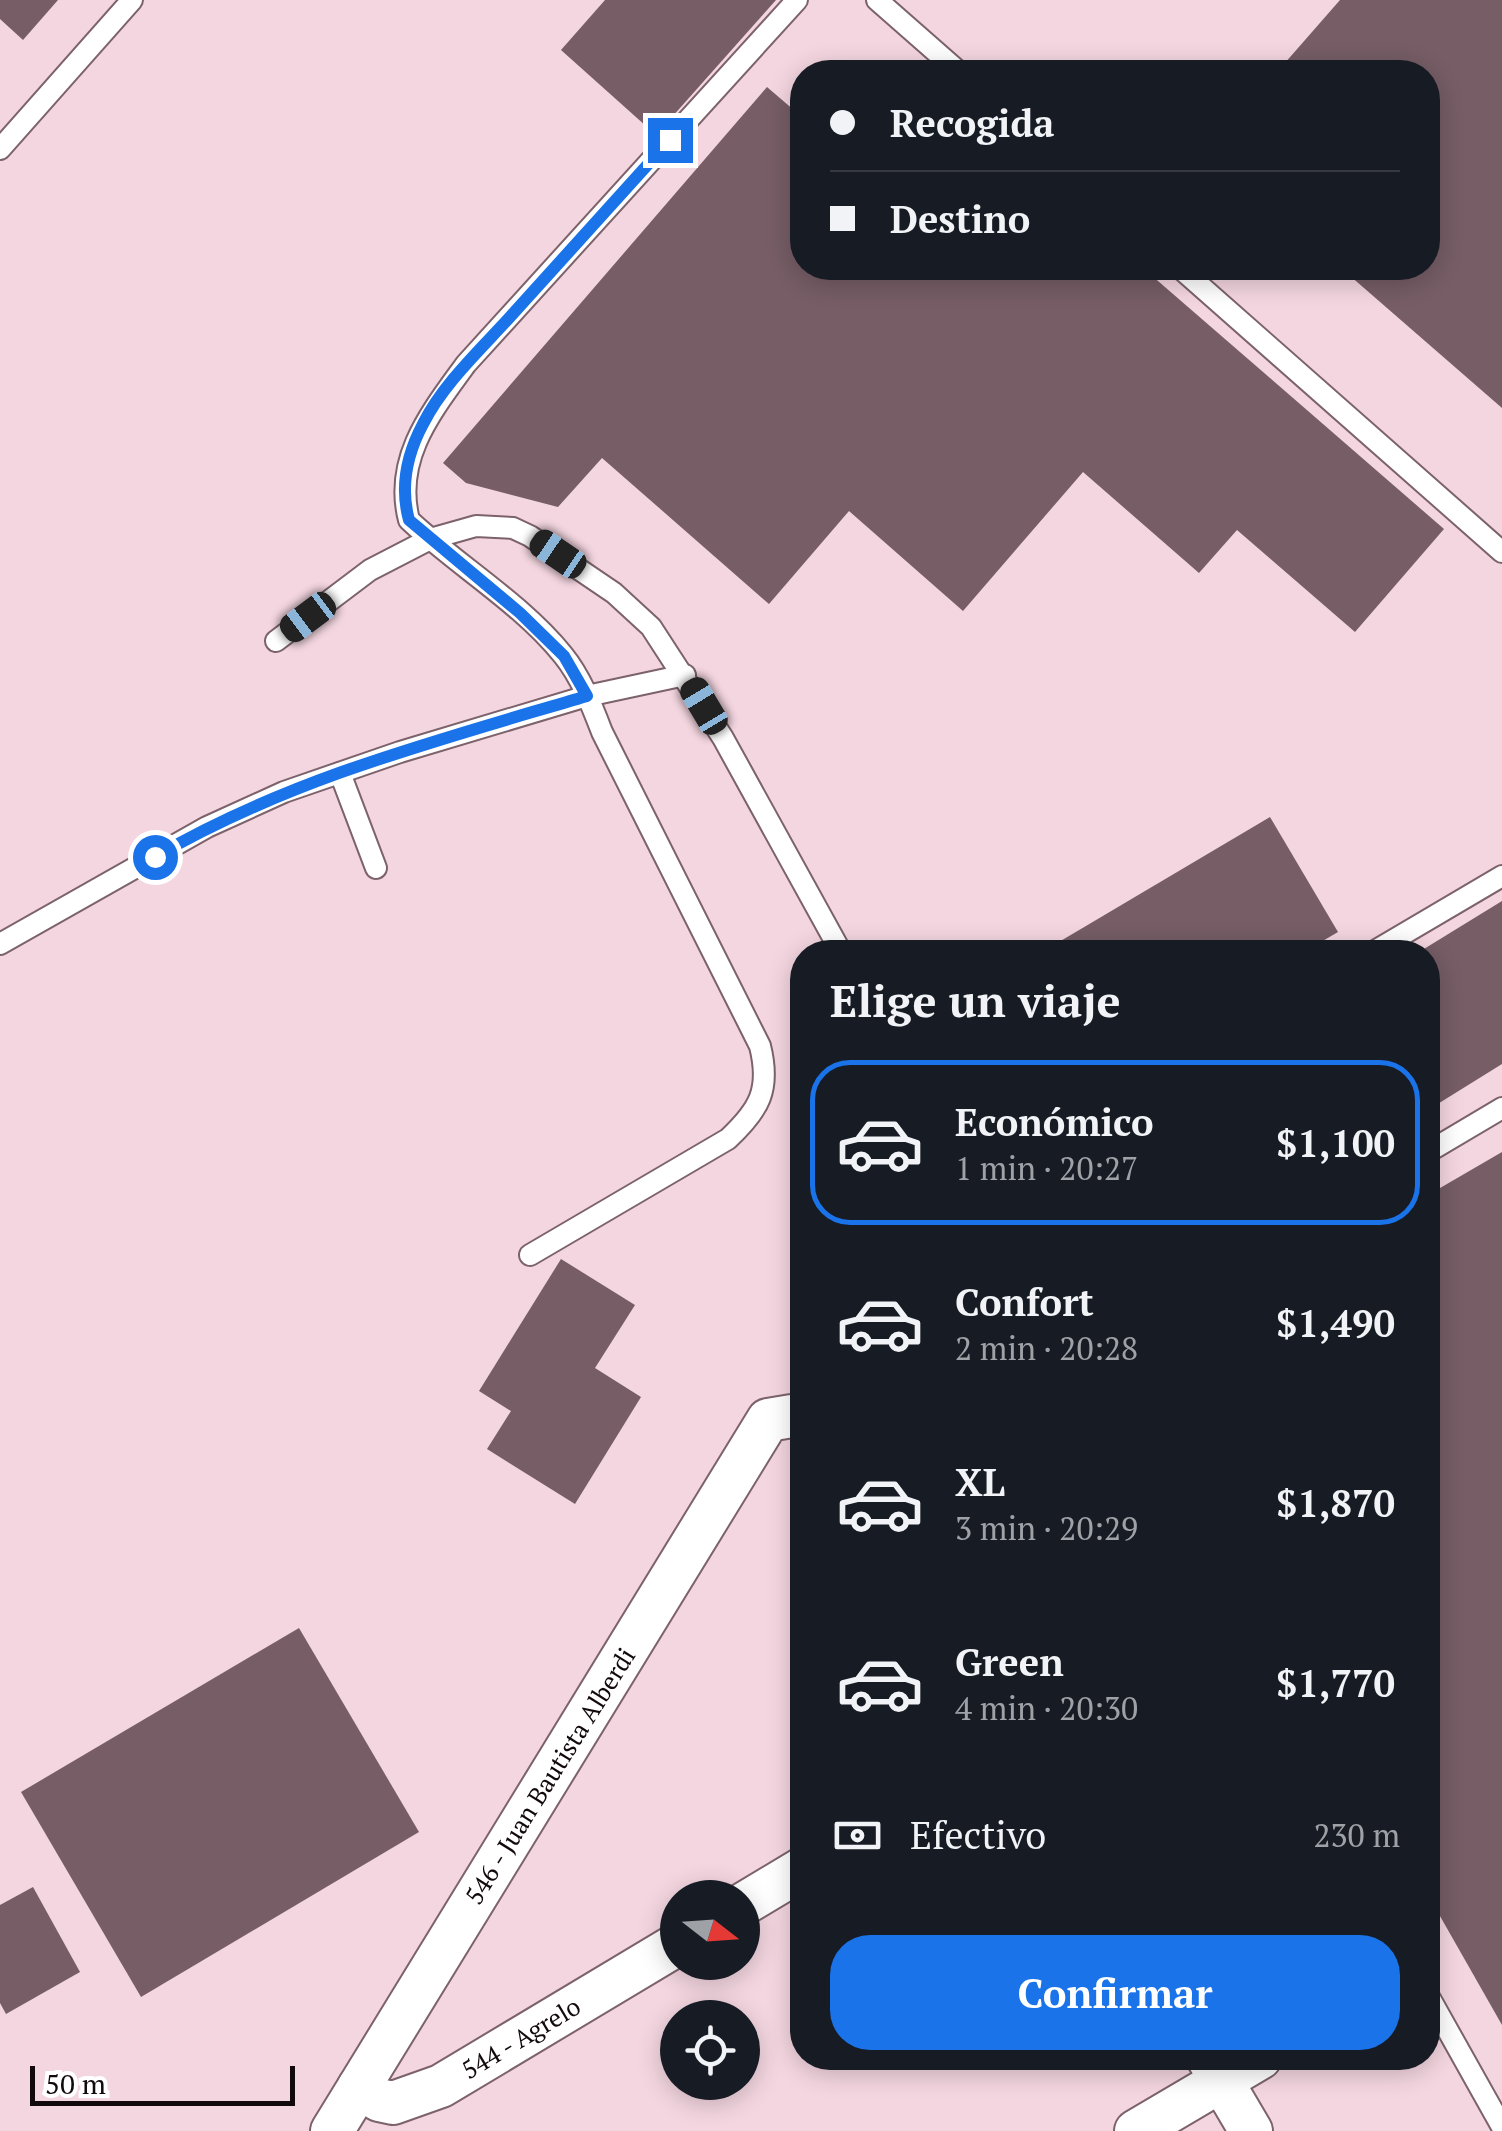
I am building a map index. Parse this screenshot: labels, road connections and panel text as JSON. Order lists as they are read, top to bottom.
{
  "streets": {
    "street": ["546 - Juan Bautista Alberdi", "544 - Agrelo"]
  },
  "crossings": [
    ["546 - Juan Bautista Alberdi", "544 - Agrelo"]
  ],
  "scale_bar": "50 m",
  "north": "right",
  "page": {
    "banner": ["Recogida", "Destino"],
    "heading": "Elige un viaje",
    "list": [
      {
        "name": "Económico",
        "note": "1 min · 20:27",
        "value": "$1,100"
      },
      {
        "name": "Confort",
        "note": "2 min · 20:28",
        "value": "$1,490"
      },
      {
        "name": "XL",
        "note": "3 min · 20:29",
        "value": "$1,870"
      },
      {
        "name": "Green",
        "note": "4 min · 20:30",
        "value": "$1,770"
      }
    ],
    "pay": ["Efectivo", "230 m"],
    "buttons": "Confirmar",
    "scale": "50 m"
  }
}
